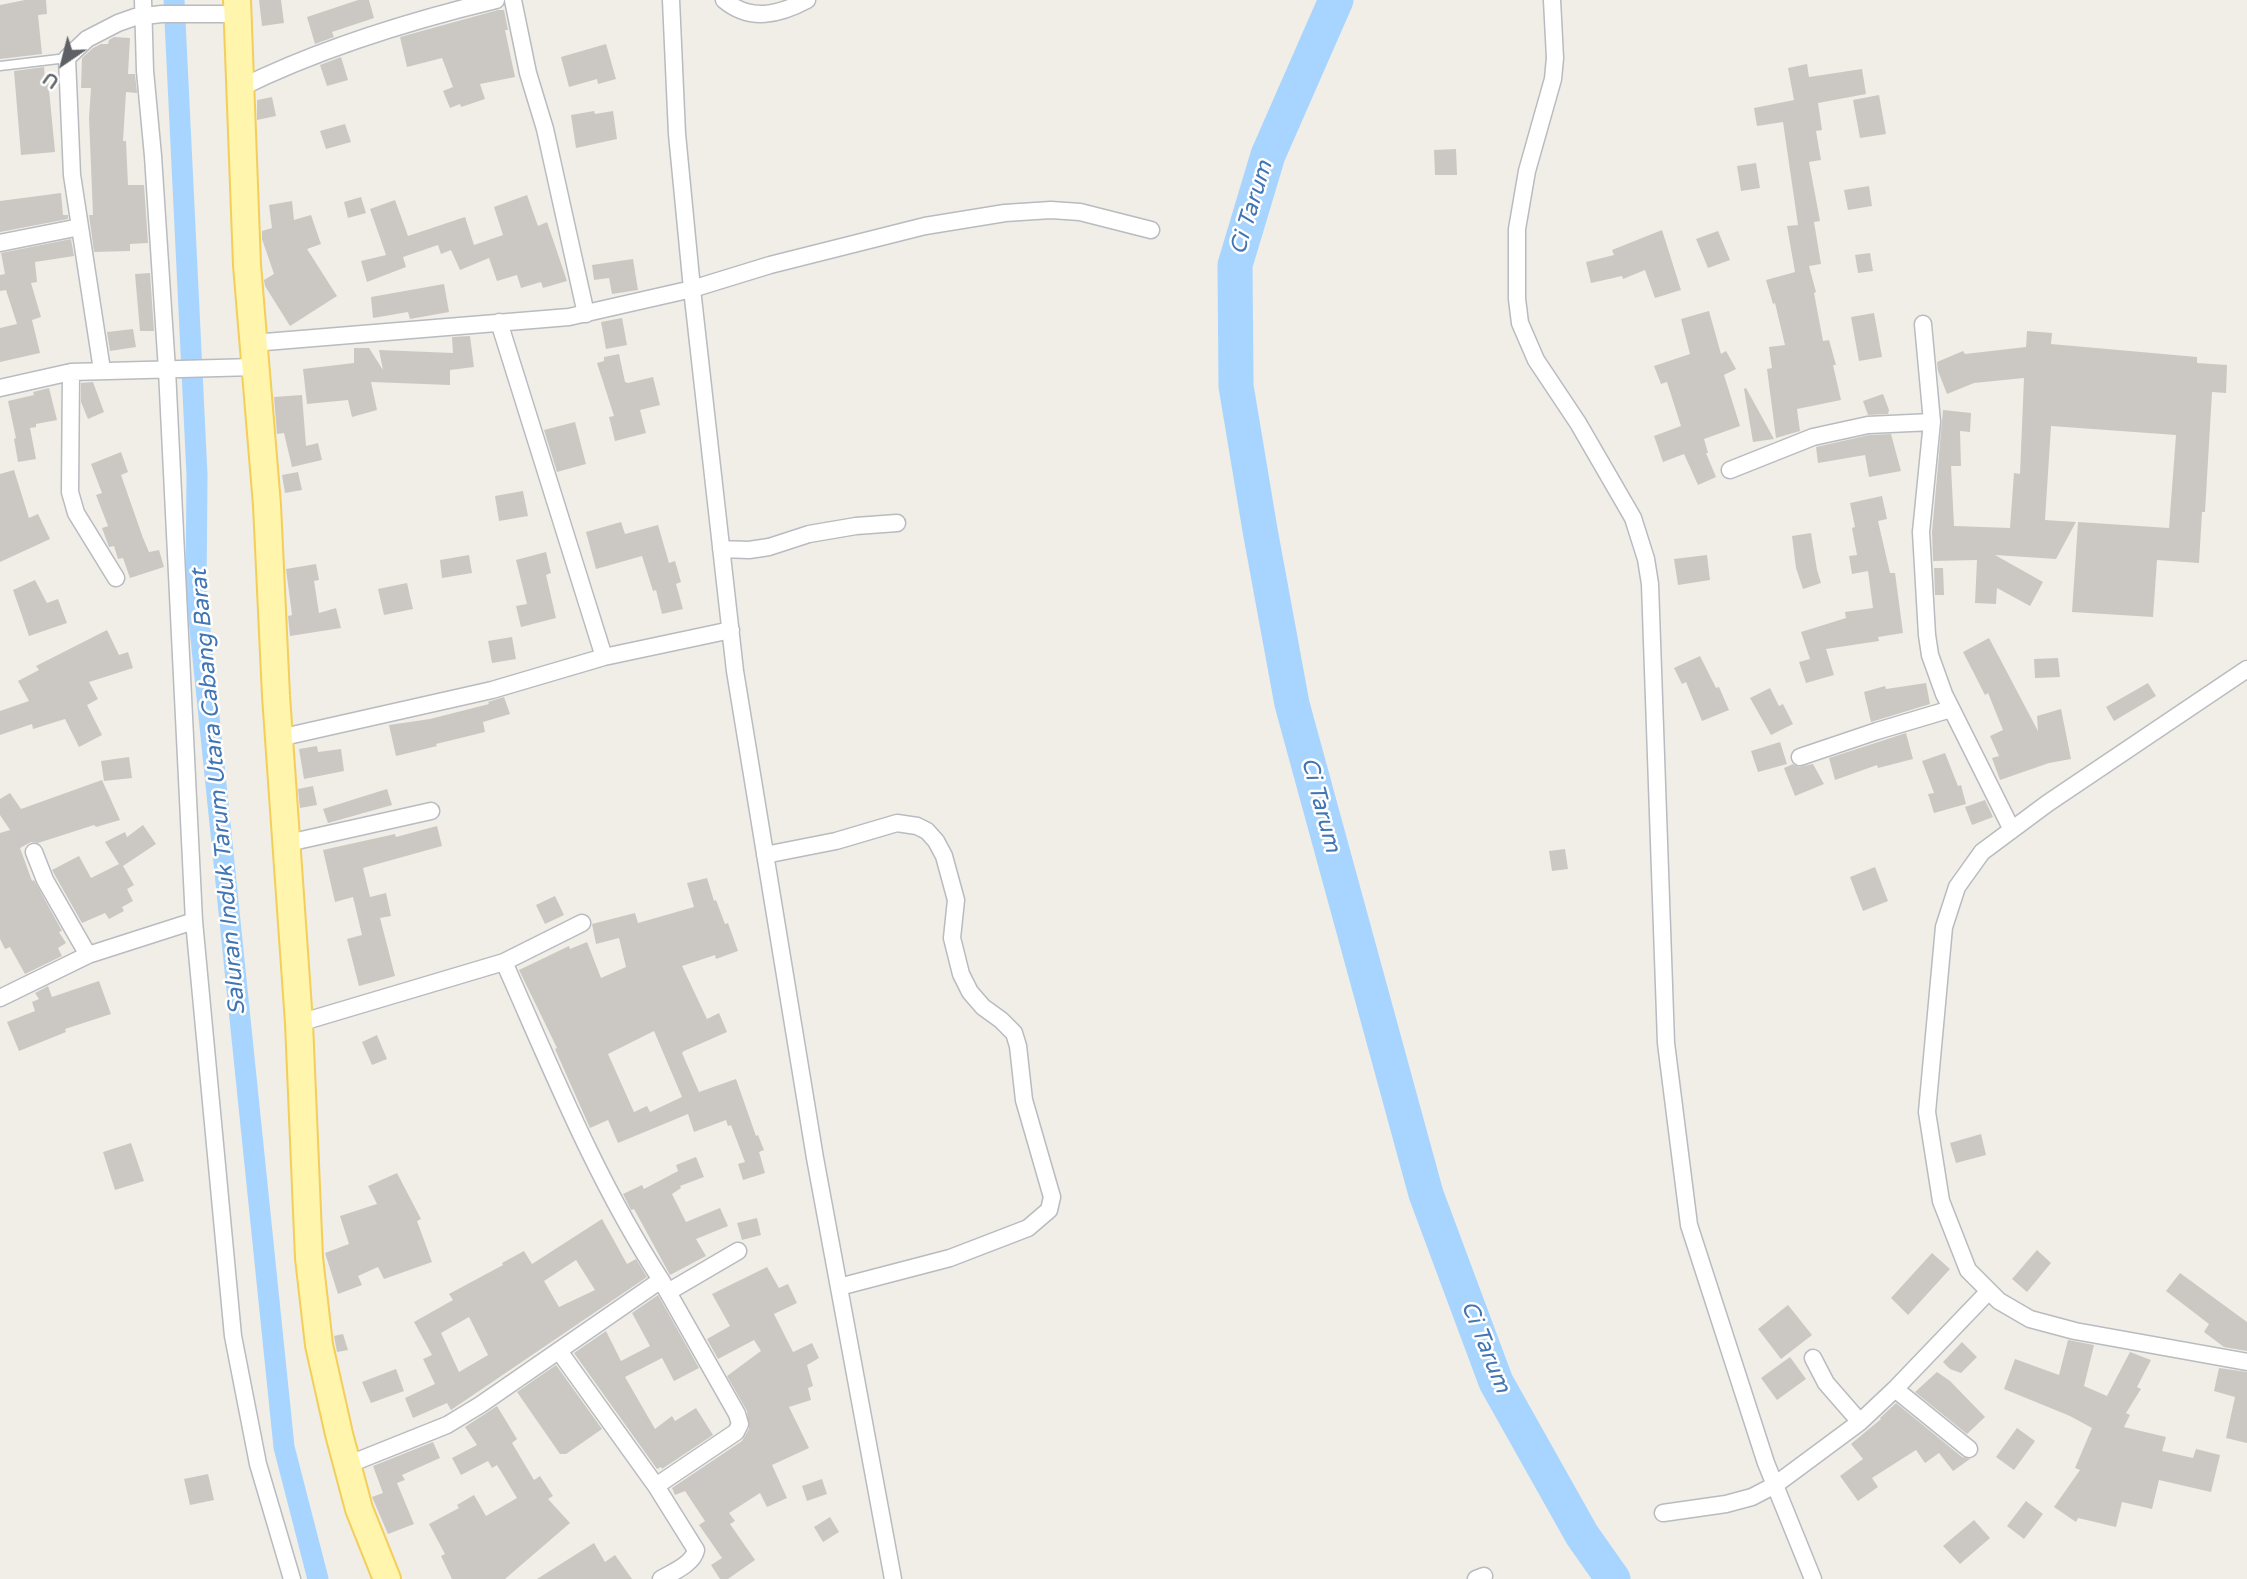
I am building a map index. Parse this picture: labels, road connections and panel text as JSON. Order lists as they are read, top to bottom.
{
  "water": ["Ci Tarum", "Saluran Induk Tarum Utara Cabang Barat"],
  "north": "bottom left"
}
